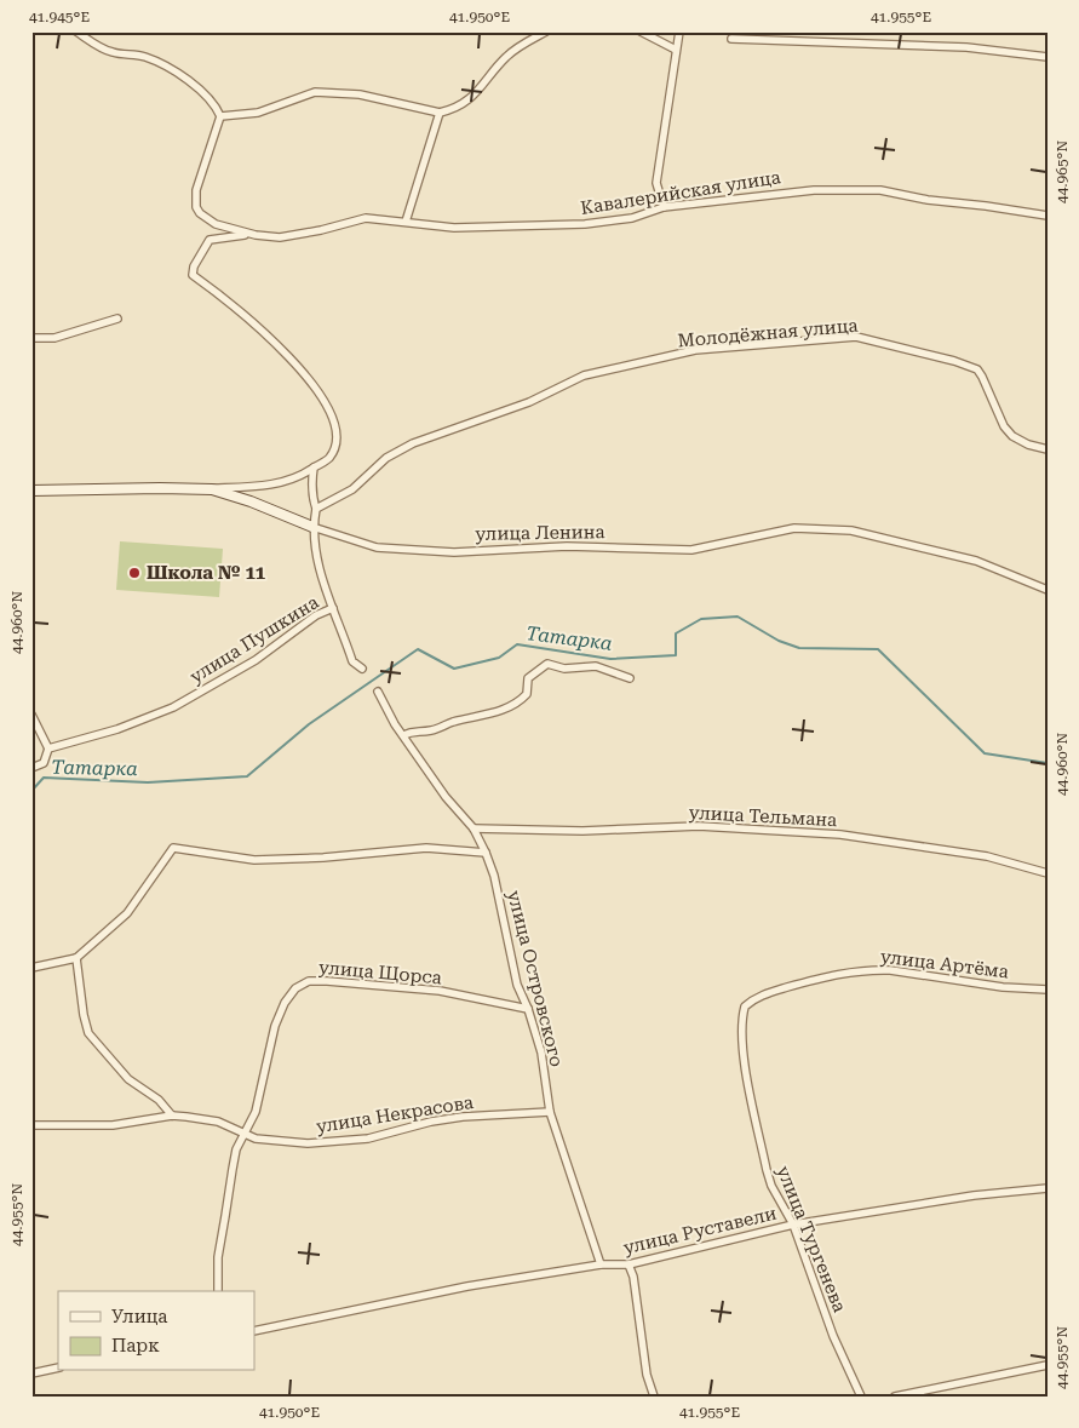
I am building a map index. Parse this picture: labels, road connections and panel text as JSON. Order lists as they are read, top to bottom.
{
  "streets": {
    "street": [
      "Кавалерийская улица",
      "Молодёжная улица",
      "улица Ленина",
      "улица Пушкина",
      "улица Тельмана",
      "улица Артёма",
      "улица Щорса",
      "улица Островского",
      "улица Некрасова",
      "улица Руставели",
      "улица Тургенева"
    ]
  },
  "crossings": [
    ["улица Тельмана", "улица Островского"],
    ["улица Артёма", "улица Тургенева"],
    ["улица Щорса", "улица Островского"],
    ["улица Щорса", "улица Некрасова"],
    ["улица Островского", "улица Некрасова"],
    ["улица Островского", "улица Руставели"],
    ["улица Руставели", "улица Тургенева"]
  ],
  "water": ["Татарка"],
  "places": ["Школа № 11"],
  "legend": ["Улица", "Парк"],
  "coordinates": [
    "41.945°E",
    "41.950°E",
    "41.955°E",
    "44.965°N",
    "44.960°N",
    "44.955°N"
  ]
}
